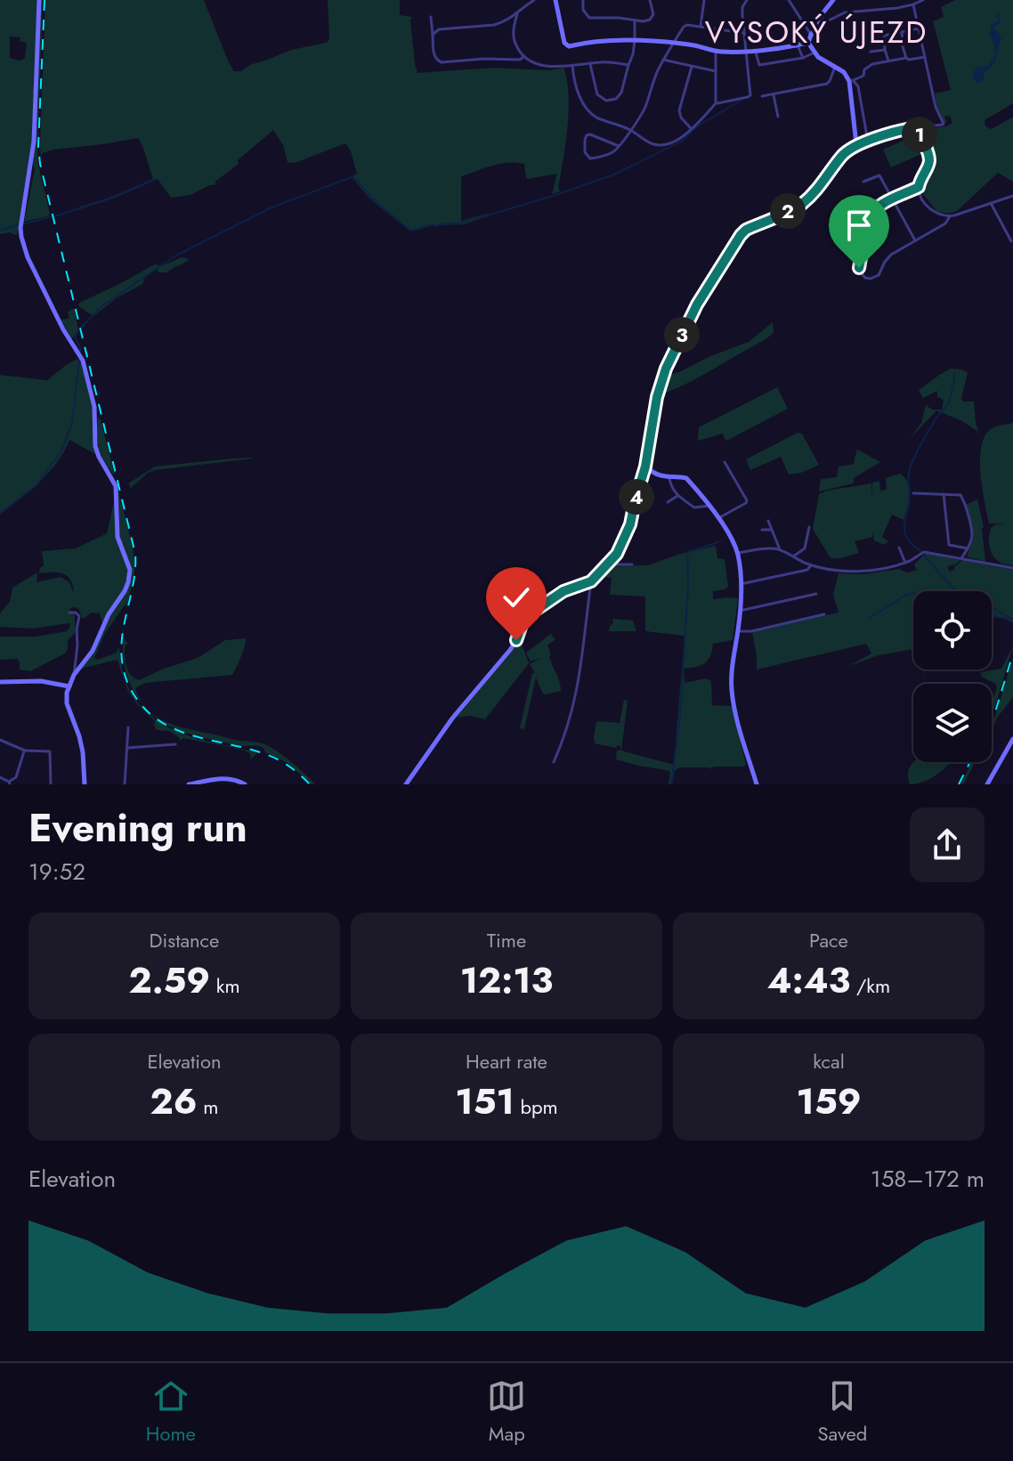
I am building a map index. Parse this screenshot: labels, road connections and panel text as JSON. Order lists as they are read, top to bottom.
{
  "districts": ["VYSOKÝ ÚJEZD"],
  "page": {
    "pins": [
      "1",
      "2",
      "3",
      "4"
    ],
    "heading": ["Evening run", "19:52"],
    "stats": [
      ["Distance", "2.59 km"],
      ["Time", "12:13"],
      ["Pace", "4:43 /km"],
      ["Elevation", "26 m"],
      ["Heart rate", "151 bpm"],
      ["kcal", "159"]
    ],
    "chart": ["Elevation", "158–172 m"],
    "tabs": ["Home", "Map", "Saved"]
  }
}
